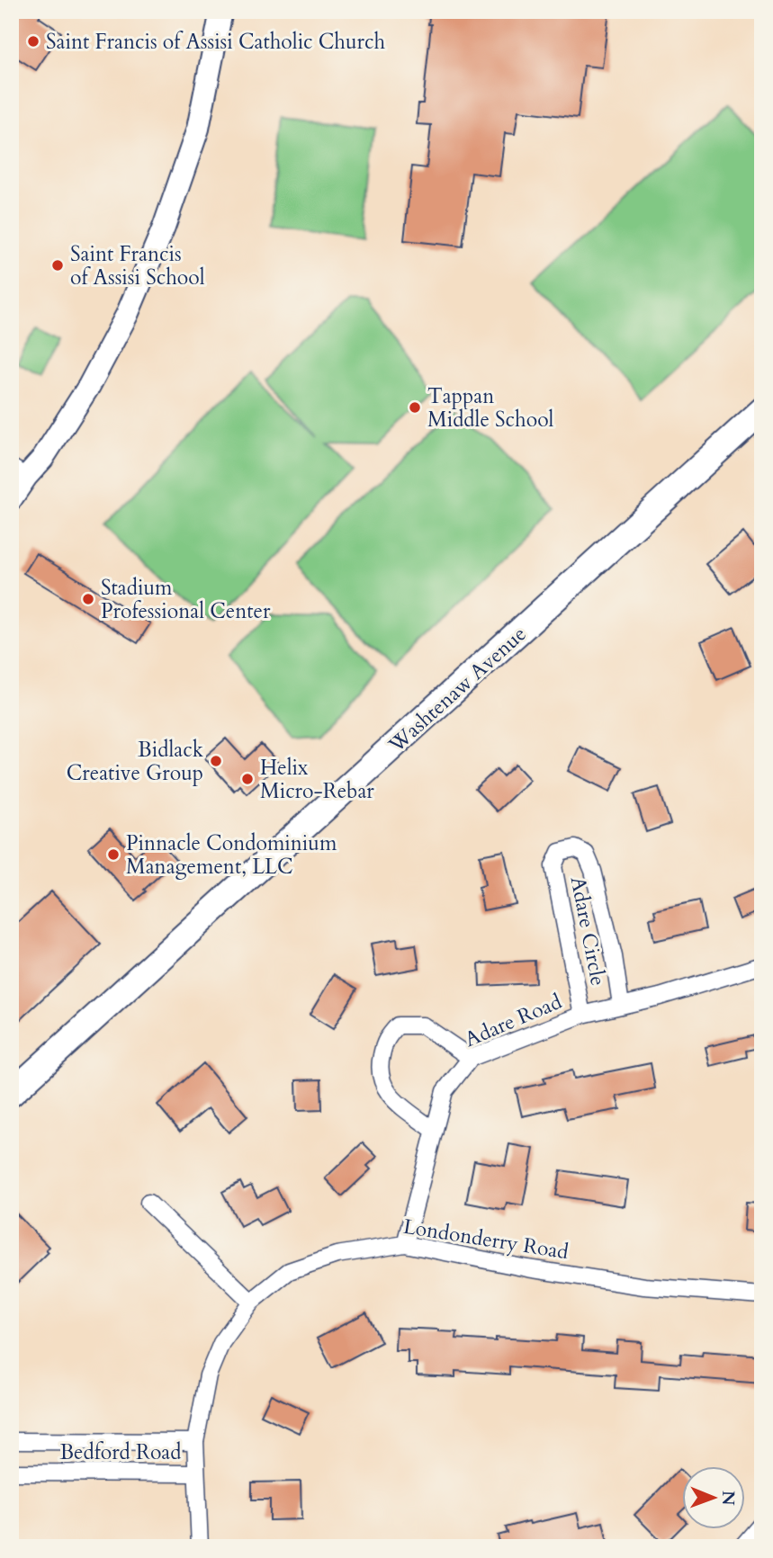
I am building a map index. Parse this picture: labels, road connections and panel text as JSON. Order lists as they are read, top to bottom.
{
  "streets": {
    "main road": ["Washtenaw Avenue"],
    "street": [
      "Adare Circle",
      "Adare Road",
      "Londonderry Road",
      "Bedford Road"
    ]
  },
  "crossings": [
    ["Adare Circle", "Adare Road"],
    ["Adare Road", "Londonderry Road"],
    ["Londonderry Road", "Bedford Road"]
  ],
  "places": [
    "Saint Francis of Assisi Catholic Church",
    "Saint Francis of Assisi School",
    "Tappan Middle School",
    "Stadium Professional Center",
    "Bidlack Creative Group",
    "Helix Micro-Rebar",
    "Pinnacle Condominium Management, LLC"
  ],
  "north": "right"
}
